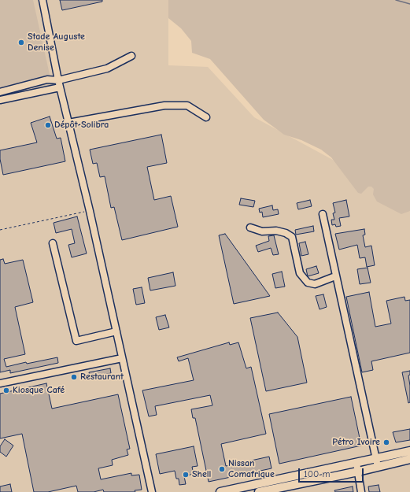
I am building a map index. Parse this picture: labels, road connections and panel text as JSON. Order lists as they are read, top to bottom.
{
  "places": [
    "Stade Auguste Denise",
    "Dépôt Solibra",
    "Restaurant",
    "Kiosque Café",
    "Pétro Ivoire",
    "Nissan Comafrique",
    "Shell"
  ],
  "scale_bar": "100 m"
}
